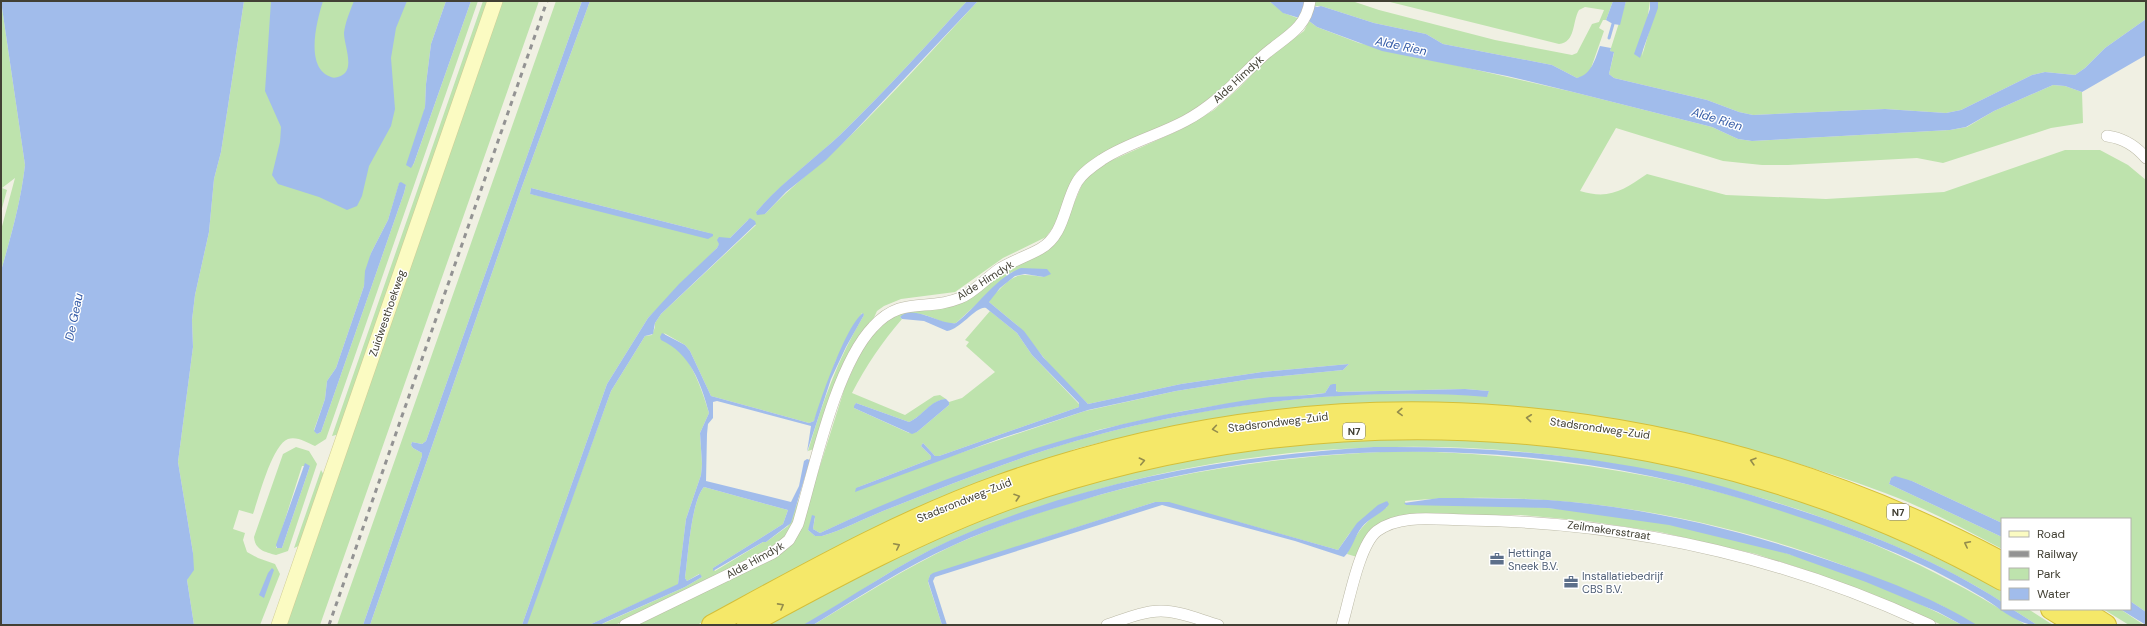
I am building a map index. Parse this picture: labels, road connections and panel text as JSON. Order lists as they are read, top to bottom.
{
  "streets": {
    "highway": ["Stadsrondweg-Zuid", "N7"],
    "street": ["Alde Himdyk", "Zuidwesthoekweg", "Zeilmakersstraat"]
  },
  "water": ["Alde Rien", "De Geau"],
  "places": {
    "office": ["Hettinga Sneek B.V.", "Installatiebedrijf CBS B.V."]
  },
  "legend": [
    "Road",
    "Railway",
    "Park",
    "Water"
  ]
}
